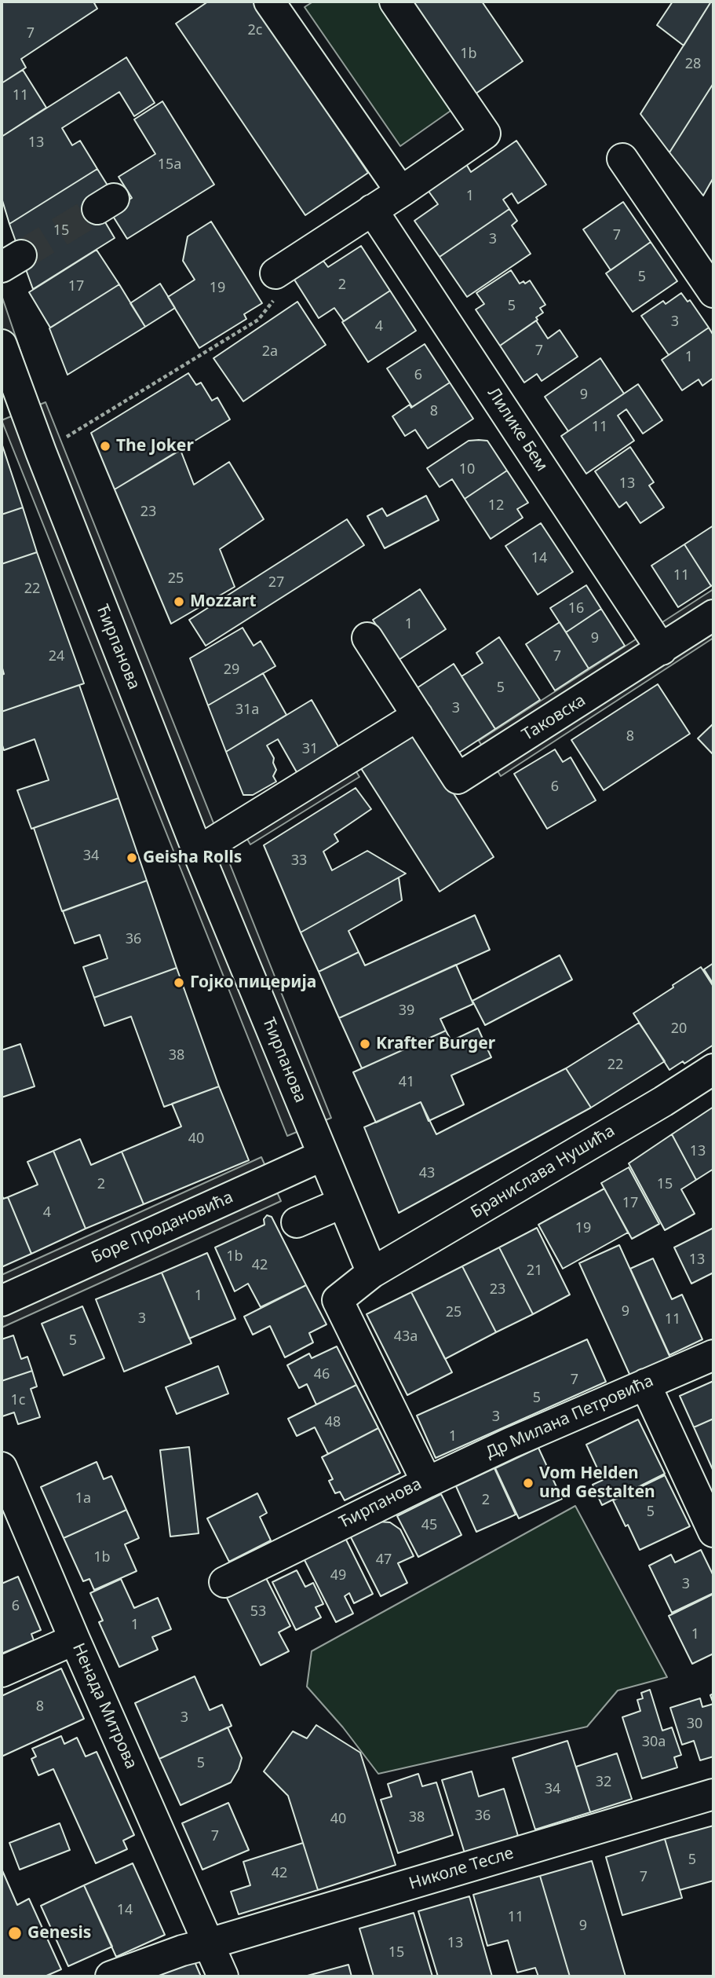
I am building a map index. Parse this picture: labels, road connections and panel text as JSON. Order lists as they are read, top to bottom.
{
  "streets": {
    "street": [
      "Лилике Бем",
      "Ћирпанова",
      "Таковска",
      "Бранислава Нушића",
      "Боре Продановића",
      "Др Милана Петровића",
      "Ненада Митрова",
      "Николе Тесле"
    ]
  },
  "crossings": [
    ["Лилике Бем", "Таковска"],
    ["Ћирпанова", "Бранислава Нушића"],
    ["Ћирпанова", "Боре Продановића"],
    ["Ћирпанова", "Др Милана Петровића"],
    ["Ненада Митрова", "Николе Тесле"]
  ],
  "places": [
    "The Joker",
    "Mozzart",
    "Geisha Rolls",
    "Гојко пицерија",
    "Krafter Burger",
    "Vom Helden und Gestalten",
    "Genesis"
  ],
  "house_numbers": [
    "2c",
    "7",
    "1b",
    "28",
    "11",
    "13",
    "15a",
    "1",
    "15",
    "7",
    "3",
    "5",
    "2",
    "17",
    "19",
    "5",
    "3",
    "4",
    "7",
    "2a",
    "1",
    "6",
    "9",
    "8",
    "11",
    "10",
    "13",
    "12",
    "23",
    "14",
    "11",
    "25",
    "27",
    "22",
    "16",
    "1",
    "9",
    "24",
    "7",
    "29",
    "5",
    "3",
    "31a",
    "8",
    "31",
    "6",
    "34",
    "33",
    "36",
    "39",
    "20",
    "38",
    "22",
    "41",
    "40",
    "13",
    "43",
    "2",
    "15",
    "17",
    "4",
    "19",
    "1b",
    "13",
    "42",
    "21",
    "23",
    "1",
    "9",
    "25",
    "3",
    "11",
    "43a",
    "5",
    "46",
    "7",
    "5",
    "1c",
    "3",
    "48",
    "1",
    "1a",
    "2",
    "5",
    "45",
    "1b",
    "47",
    "49",
    "3",
    "6",
    "53",
    "1",
    "1",
    "8",
    "3",
    "30",
    "30a",
    "5",
    "32",
    "34",
    "36",
    "38",
    "40",
    "7",
    "5",
    "42",
    "7",
    "14",
    "11",
    "9",
    "13",
    "15"
  ]
}
